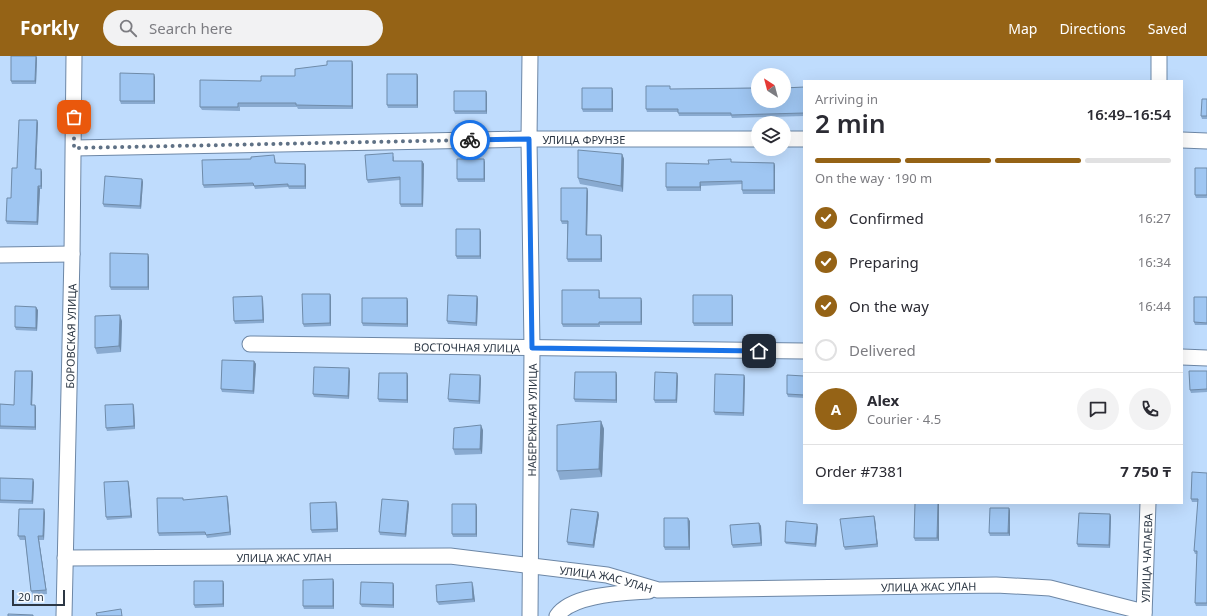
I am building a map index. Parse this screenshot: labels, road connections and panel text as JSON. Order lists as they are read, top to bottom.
{
  "streets": {
    "street": [
      "УЛИЦА ФРУНЗЕ",
      "БОРОВСКАЯ УЛИЦА",
      "ВОСТОЧНАЯ УЛИЦА",
      "НАБЕРЕЖНАЯ УЛИЦА",
      "УЛИЦА ЖАС УЛАН",
      "УЛИЦА ЧАПАЕВА"
    ]
  },
  "crossings": [
    ["УЛИЦА ФРУНЗЕ", "БОРОВСКАЯ УЛИЦА"],
    ["УЛИЦА ФРУНЗЕ", "НАБЕРЕЖНАЯ УЛИЦА"],
    ["БОРОВСКАЯ УЛИЦА", "УЛИЦА ЖАС УЛАН"],
    ["ВОСТОЧНАЯ УЛИЦА", "НАБЕРЕЖНАЯ УЛИЦА"],
    ["НАБЕРЕЖНАЯ УЛИЦА", "УЛИЦА ЖАС УЛАН"],
    ["УЛИЦА ЖАС УЛАН", "УЛИЦА ЧАПАЕВА"]
  ],
  "scale_bar": "20 m",
  "north": "top left",
  "page": {
    "header": "Forkly",
    "search": "Search here",
    "nav": ["Map", "Directions", "Saved"],
    "heading": ["2 min", "Arriving in", "16:49–16:54"],
    "panel": [
      "Alex",
      "Courier · 4.5",
      "Order #7381",
      "7 750 ₸"
    ],
    "bar": "On the way · 190 m",
    "list": [
      ["Confirmed", "16:27"],
      ["Preparing", "16:34"],
      ["On the way", "16:44"],
      "Delivered"
    ],
    "round": "A",
    "scale": "20 m"
  }
}
